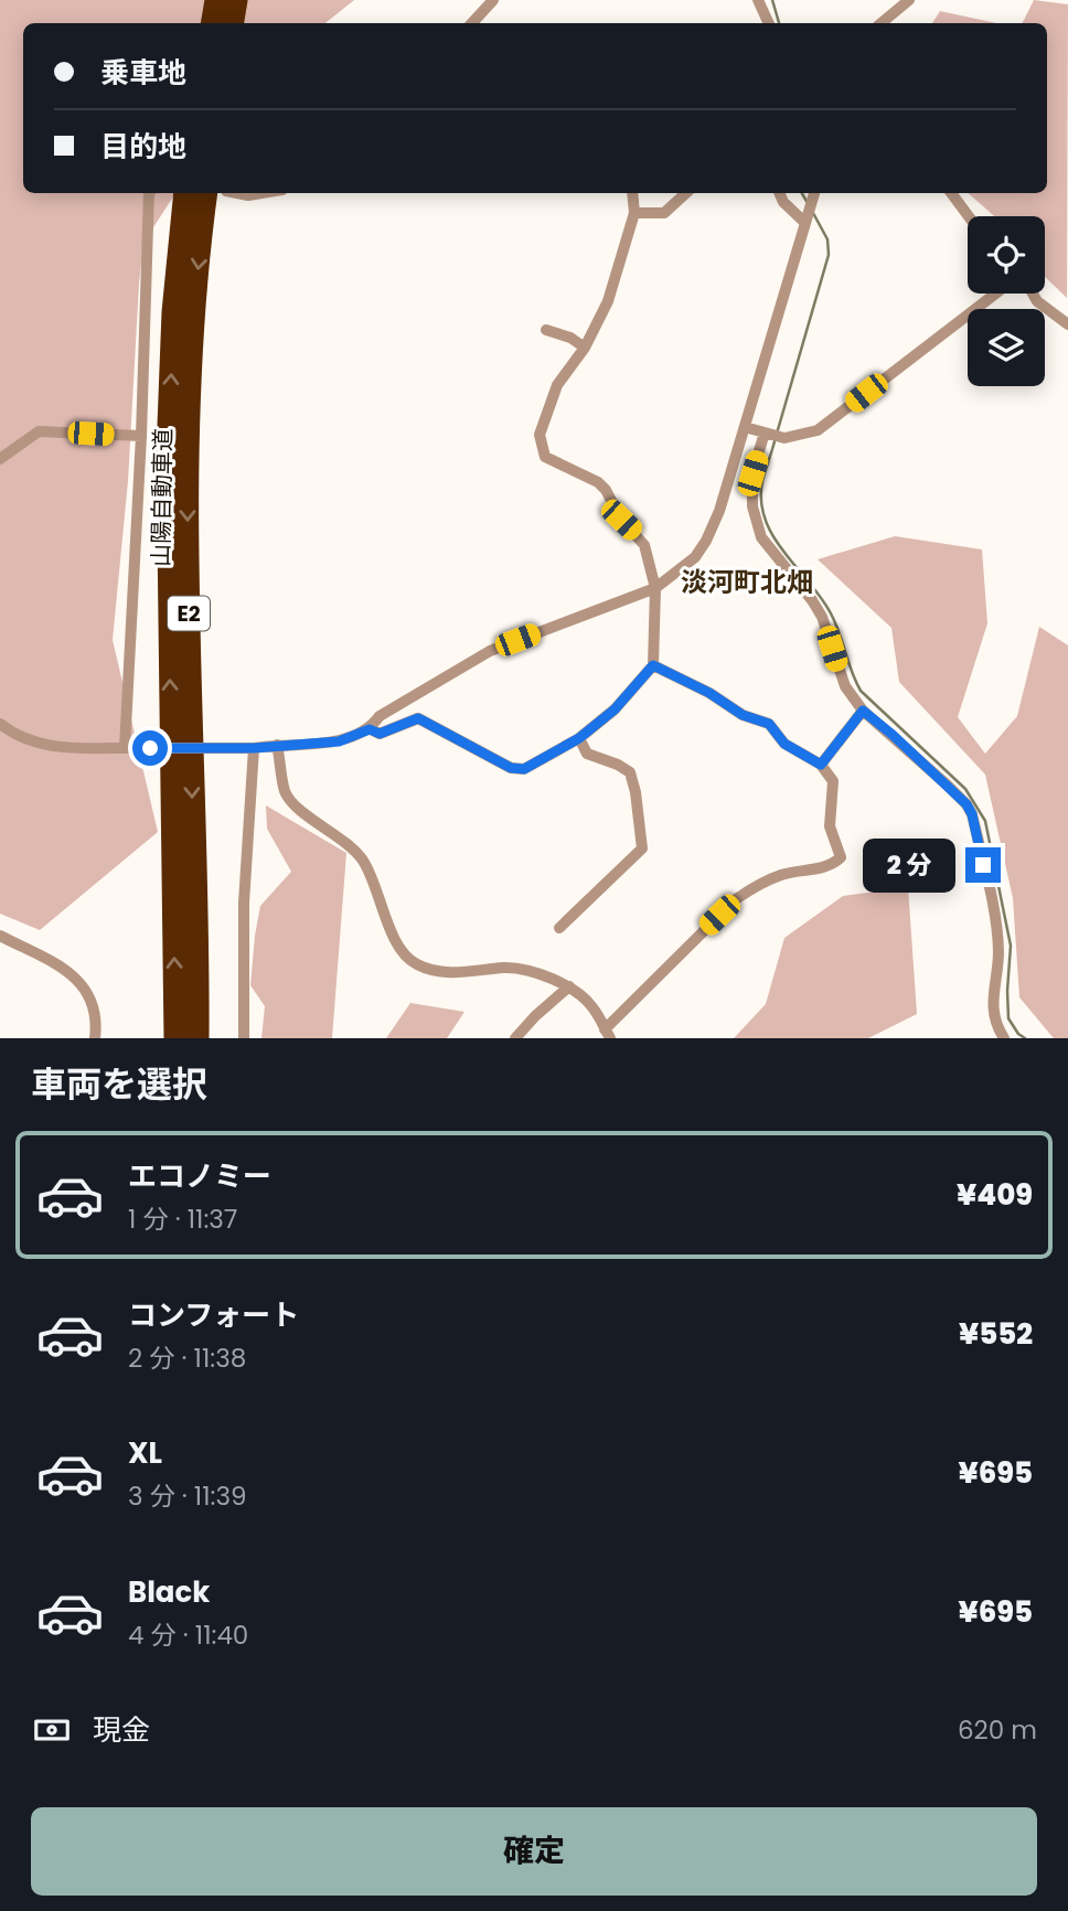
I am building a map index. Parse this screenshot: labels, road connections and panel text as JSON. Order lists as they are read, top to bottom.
{
  "streets": {
    "highway": ["山陽自動車道", "E2"]
  },
  "districts": ["淡河町北畑"],
  "page": {
    "banner": ["乗車地", "目的地"],
    "bubble": "2 分",
    "heading": "車両を選択",
    "list": [
      {
        "name": "エコノミー",
        "note": "1 分 · 11:37",
        "value": "¥409"
      },
      {
        "name": "コンフォート",
        "note": "2 分 · 11:38",
        "value": "¥552"
      },
      {
        "name": "XL",
        "note": "3 分 · 11:39",
        "value": "¥695"
      },
      {
        "name": "Black",
        "note": "4 分 · 11:40",
        "value": "¥695"
      }
    ],
    "pay": ["現金", "620 m"],
    "buttons": "確定"
  }
}
